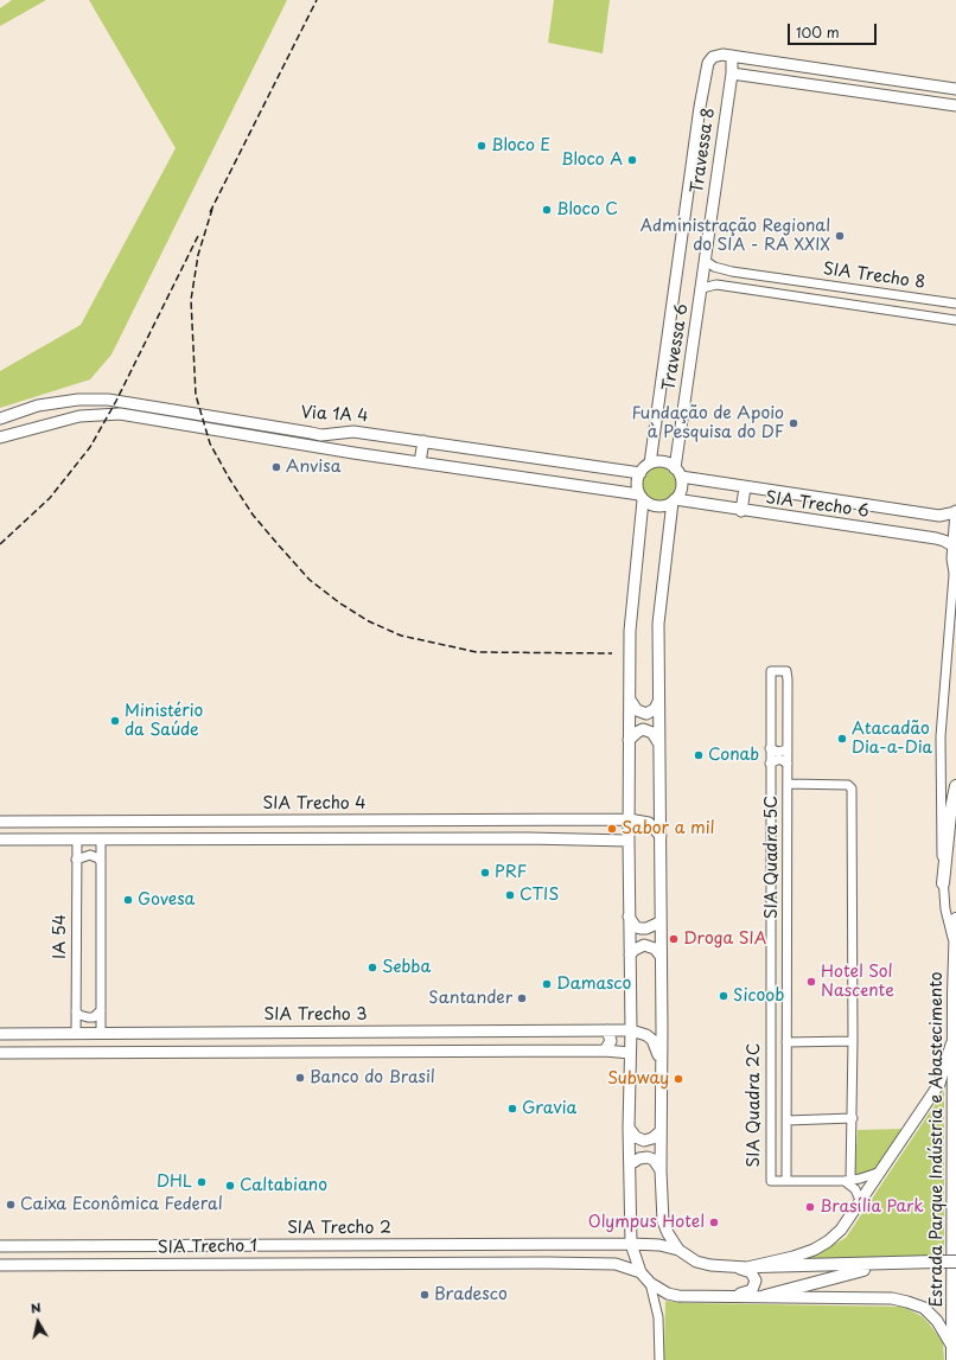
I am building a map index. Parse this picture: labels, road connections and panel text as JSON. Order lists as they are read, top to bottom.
{
  "streets": {
    "highway": ["Estrada Parque Indústria e Abastecimento"],
    "main road": [
      "Travessa 8",
      "Travessa 6",
      "Via 1A 4",
      "SIA Trecho 6",
      "SIA Trecho 4",
      "SIA Trecho 3",
      "SIA Trecho 2",
      "SIA Trecho 1"
    ],
    "street": [
      "SIA Trecho 8",
      "SIA Quadra 5C",
      "IA 54",
      "SIA Quadra 2C"
    ]
  },
  "crossings": [
    ["Travessa 8", "SIA Trecho 8"],
    ["Travessa 8", "Travessa 6"],
    ["Travessa 6", "Via 1A 4"],
    ["Travessa 6", "SIA Trecho 6"],
    ["Via 1A 4", "SIA Trecho 6"],
    ["SIA Quadra 5C", "SIA Quadra 2C"],
    ["IA 54", "SIA Trecho 3"]
  ],
  "places": [
    "Bloco E",
    "Bloco A",
    "Bloco C",
    "Administração Regional do SIA - RA XXIX",
    "Fundação de Apoio à Pesquisa do DF",
    "Anvisa",
    "Ministério da Saúde",
    "Atacadão Dia-a-Dia",
    "Conab",
    "Sabor a mil",
    "PRF",
    "CTIS",
    "Govesa",
    "Droga SIA",
    "Sebba",
    "Hotel Sol Nascente",
    "Damasco",
    "Sicoob",
    "Santander",
    "Banco do Brasil",
    "Subway",
    "Gravia",
    "DHL",
    "Caltabiano",
    "Caixa Econômica Federal",
    "Brasília Park",
    "Olympus Hotel",
    "Bradesco"
  ],
  "scale_bar": "100 m",
  "north": "top"
}
